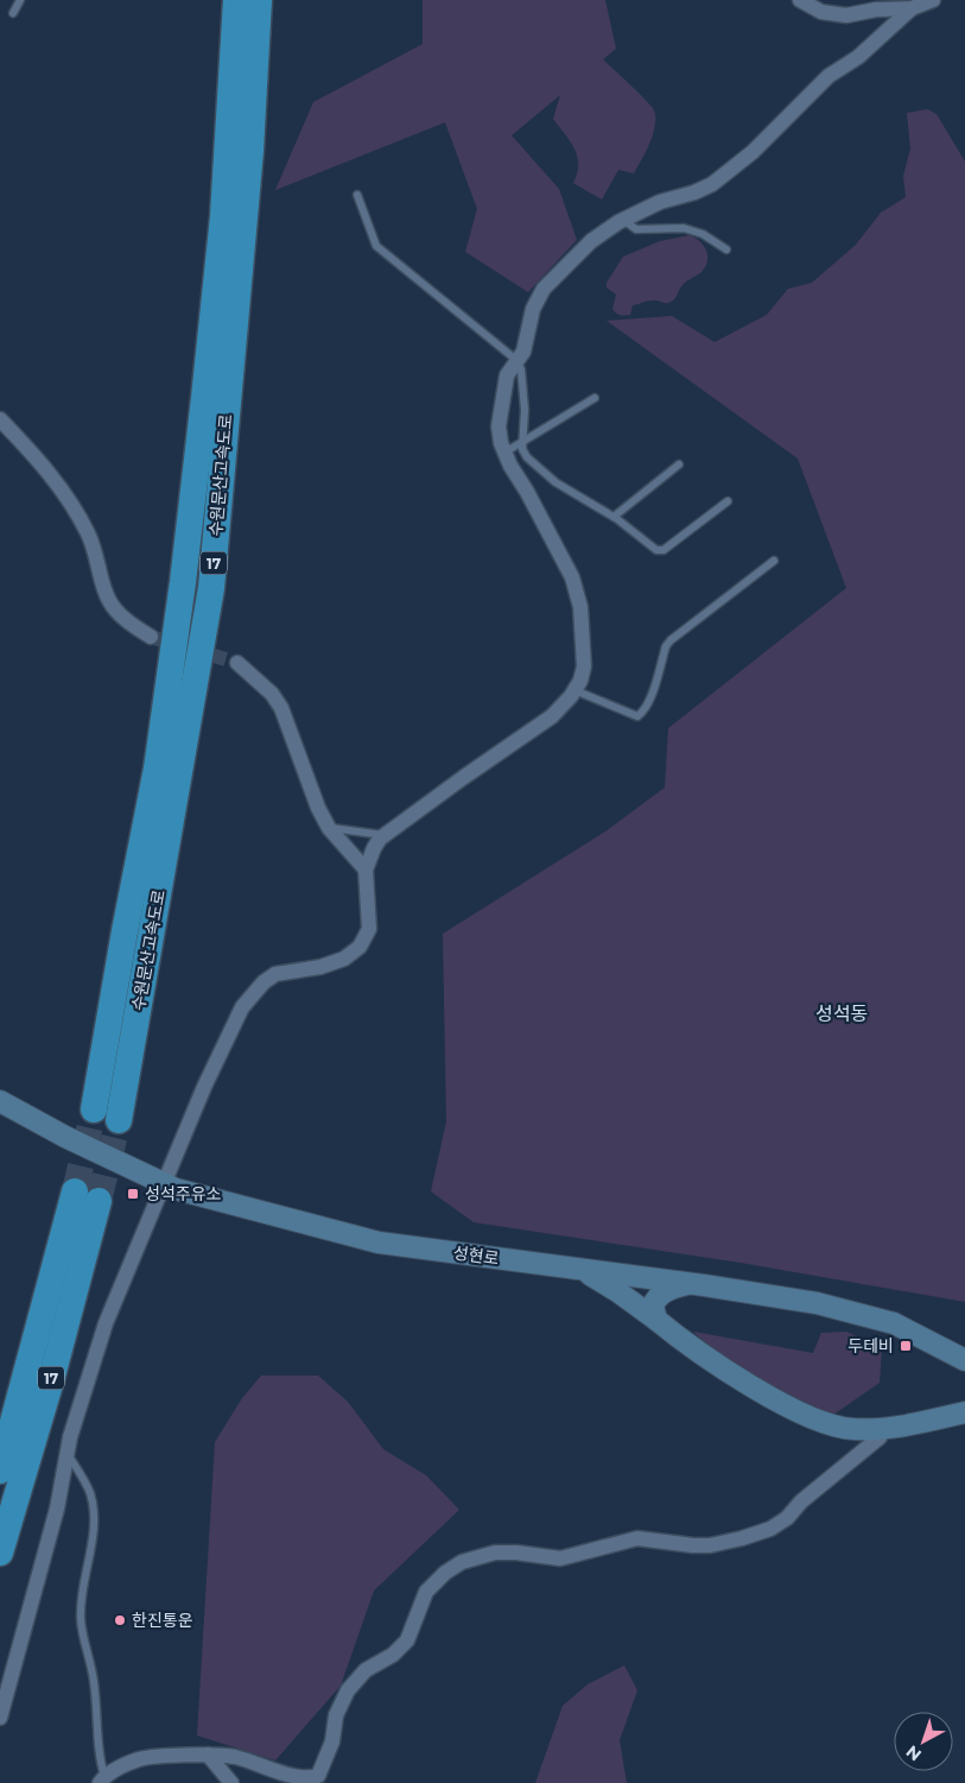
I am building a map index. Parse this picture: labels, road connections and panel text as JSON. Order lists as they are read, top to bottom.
{
  "streets": {
    "highway": ["수원문산고속도로", "17"],
    "main road": ["성현로"]
  },
  "districts": ["성석동"],
  "places": {
    "transit": ["성석주유소", "두테비"],
    "other": ["한진통운"]
  },
  "north": "bottom left"
}
